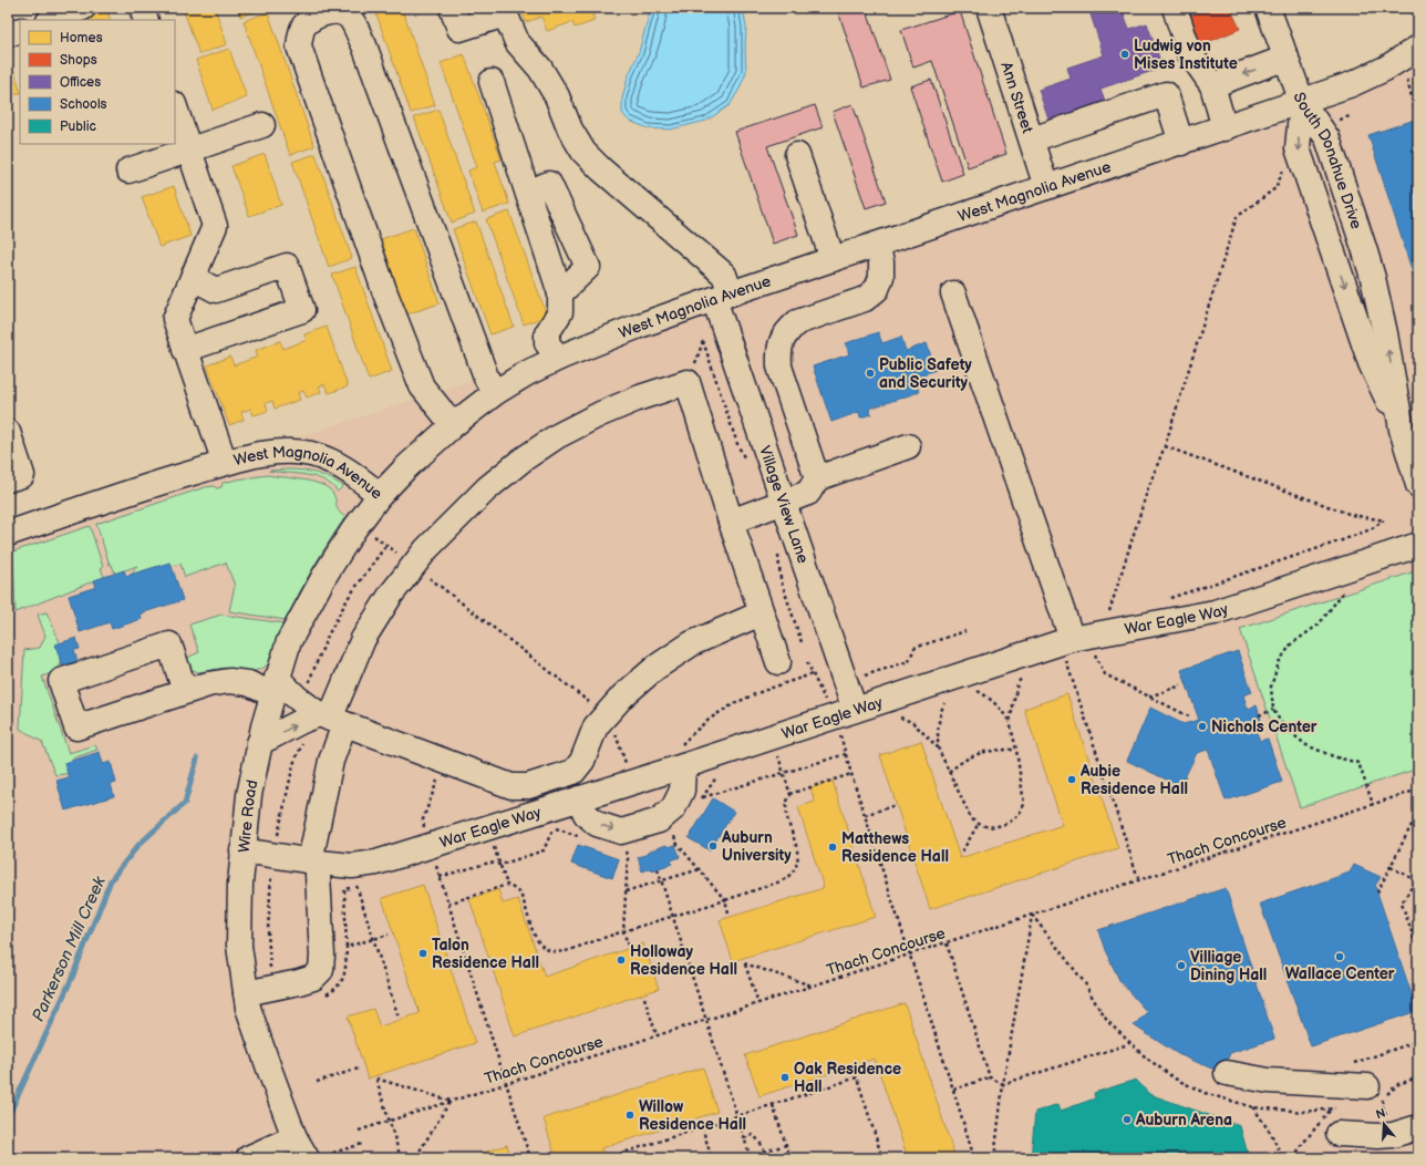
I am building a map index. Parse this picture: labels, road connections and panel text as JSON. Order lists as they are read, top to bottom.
{
  "streets": {
    "street": [
      "Ann Street",
      "South Donahue Drive",
      "West Magnolia Avenue",
      "Village View Lane",
      "War Eagle Way",
      "Wire Road"
    ],
    "path": ["Thach Concourse"]
  },
  "crossings": [
    ["Ann Street", "West Magnolia Avenue"],
    ["South Donahue Drive", "West Magnolia Avenue"],
    ["West Magnolia Avenue", "Village View Lane"],
    ["West Magnolia Avenue", "Wire Road"],
    ["Village View Lane", "War Eagle Way"],
    ["War Eagle Way", "Wire Road"]
  ],
  "water": ["Parkerson Mill Creek"],
  "places": [
    "Ludwig von Mises Institute",
    "Public Safety and Security",
    "Nichols Center",
    "Aubie Residence Hall",
    "Auburn University",
    "Matthews Residence Hall",
    "Talon Residence Hall",
    "Wallace Center",
    "Holloway Residence Hall",
    "Villiage Dining Hall",
    "Oak Residence Hall",
    "Willow Residence Hall",
    "Auburn Arena"
  ],
  "legend": [
    "Homes",
    "Shops",
    "Offices",
    "Schools",
    "Public"
  ],
  "north": "top"
}
